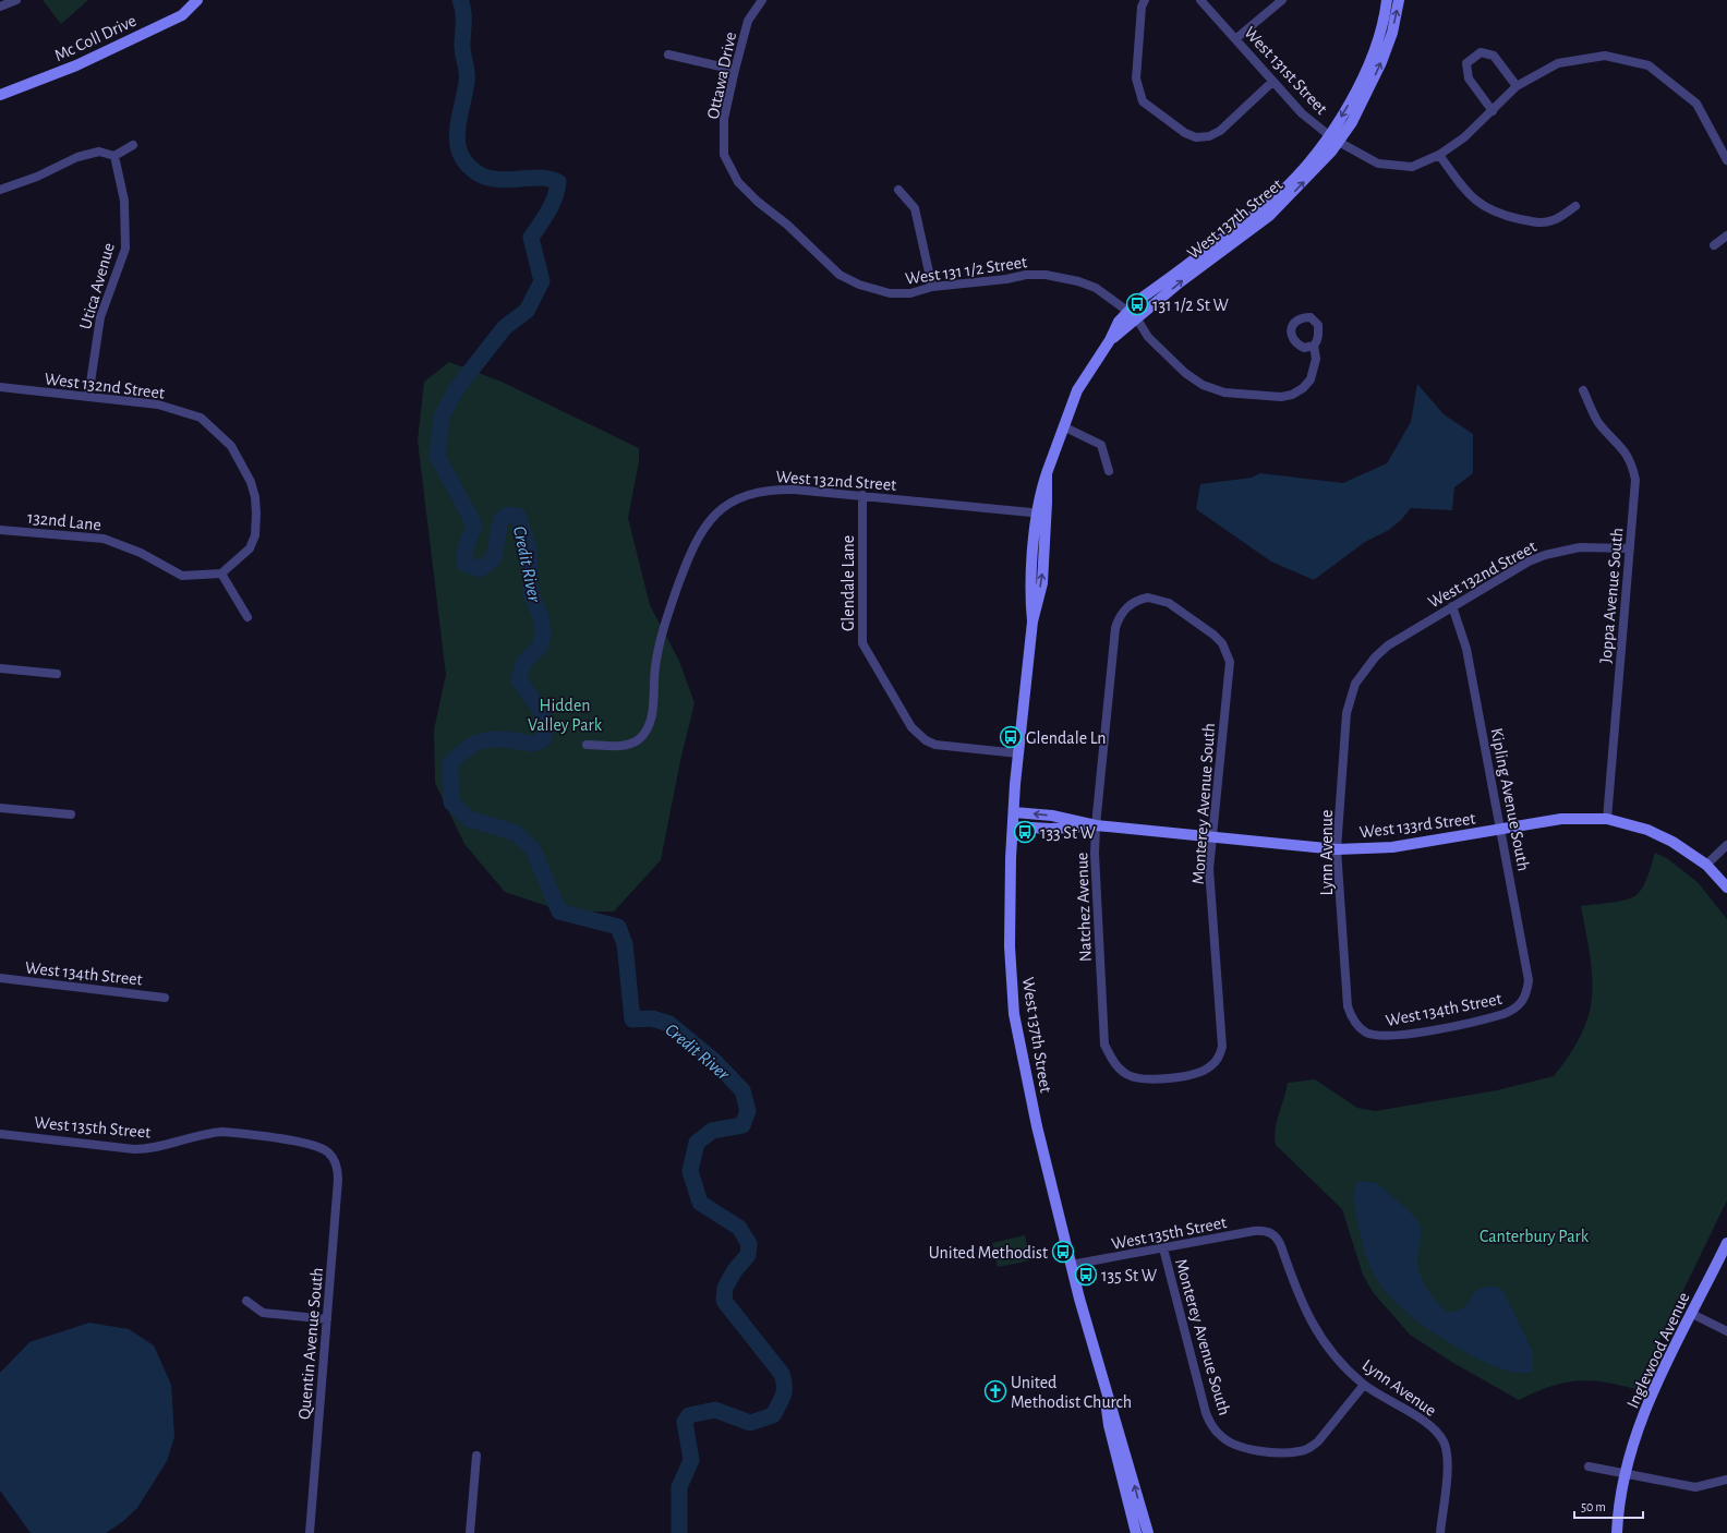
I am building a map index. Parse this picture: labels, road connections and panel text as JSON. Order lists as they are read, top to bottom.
{
  "streets": {
    "main road": [
      "Mc Coll Drive",
      "West 137th Street",
      "West 133rd Street",
      "Inglewood Avenue"
    ],
    "street": [
      "West 131st Street",
      "Ottawa Drive",
      "West 131 1/2 Street",
      "Utica Avenue",
      "West 132nd Street",
      "132nd Lane",
      "Glendale Lane",
      "Joppa Avenue South",
      "Kipling Avenue South",
      "Monterey Avenue South",
      "Lynn Avenue",
      "Natchez Avenue",
      "West 134th Street",
      "West 135th Street",
      "Quentin Avenue South"
    ]
  },
  "crossings": [
    ["West 131st Street", "West 137th Street"],
    ["Ottawa Drive", "West 131 1/2 Street"],
    ["West 137th Street", "West 131 1/2 Street"],
    ["West 137th Street", "West 132nd Street"],
    ["West 137th Street", "Glendale Lane"],
    ["West 137th Street", "West 133rd Street"],
    ["West 137th Street", "West 135th Street"],
    ["Utica Avenue", "West 132nd Street"],
    ["West 132nd Street", "132nd Lane"],
    ["West 132nd Street", "Glendale Lane"],
    ["West 132nd Street", "Joppa Avenue South"],
    ["West 132nd Street", "Kipling Avenue South"],
    ["West 132nd Street", "Lynn Avenue"],
    ["Joppa Avenue South", "West 133rd Street"],
    ["Kipling Avenue South", "West 133rd Street"],
    ["Kipling Avenue South", "West 134th Street"],
    ["Monterey Avenue South", "West 133rd Street"],
    ["Monterey Avenue South", "Lynn Avenue"],
    ["Monterey Avenue South", "Natchez Avenue"],
    ["Monterey Avenue South", "West 135th Street"],
    ["West 133rd Street", "Lynn Avenue"],
    ["West 133rd Street", "Natchez Avenue"],
    ["Lynn Avenue", "West 134th Street"],
    ["Lynn Avenue", "West 135th Street"],
    ["West 135th Street", "Quentin Avenue South"]
  ],
  "water": ["Credit River"],
  "parks": ["Hidden Valley Park", "Canterbury Park"],
  "places": {
    "bus stop": [
      "131 1/2 St W",
      "Glendale Ln",
      "133 St W",
      "United Methodist",
      "135 St W"
    ],
    "church": ["United Methodist Church"]
  },
  "scale_bar": "50 m"
}
